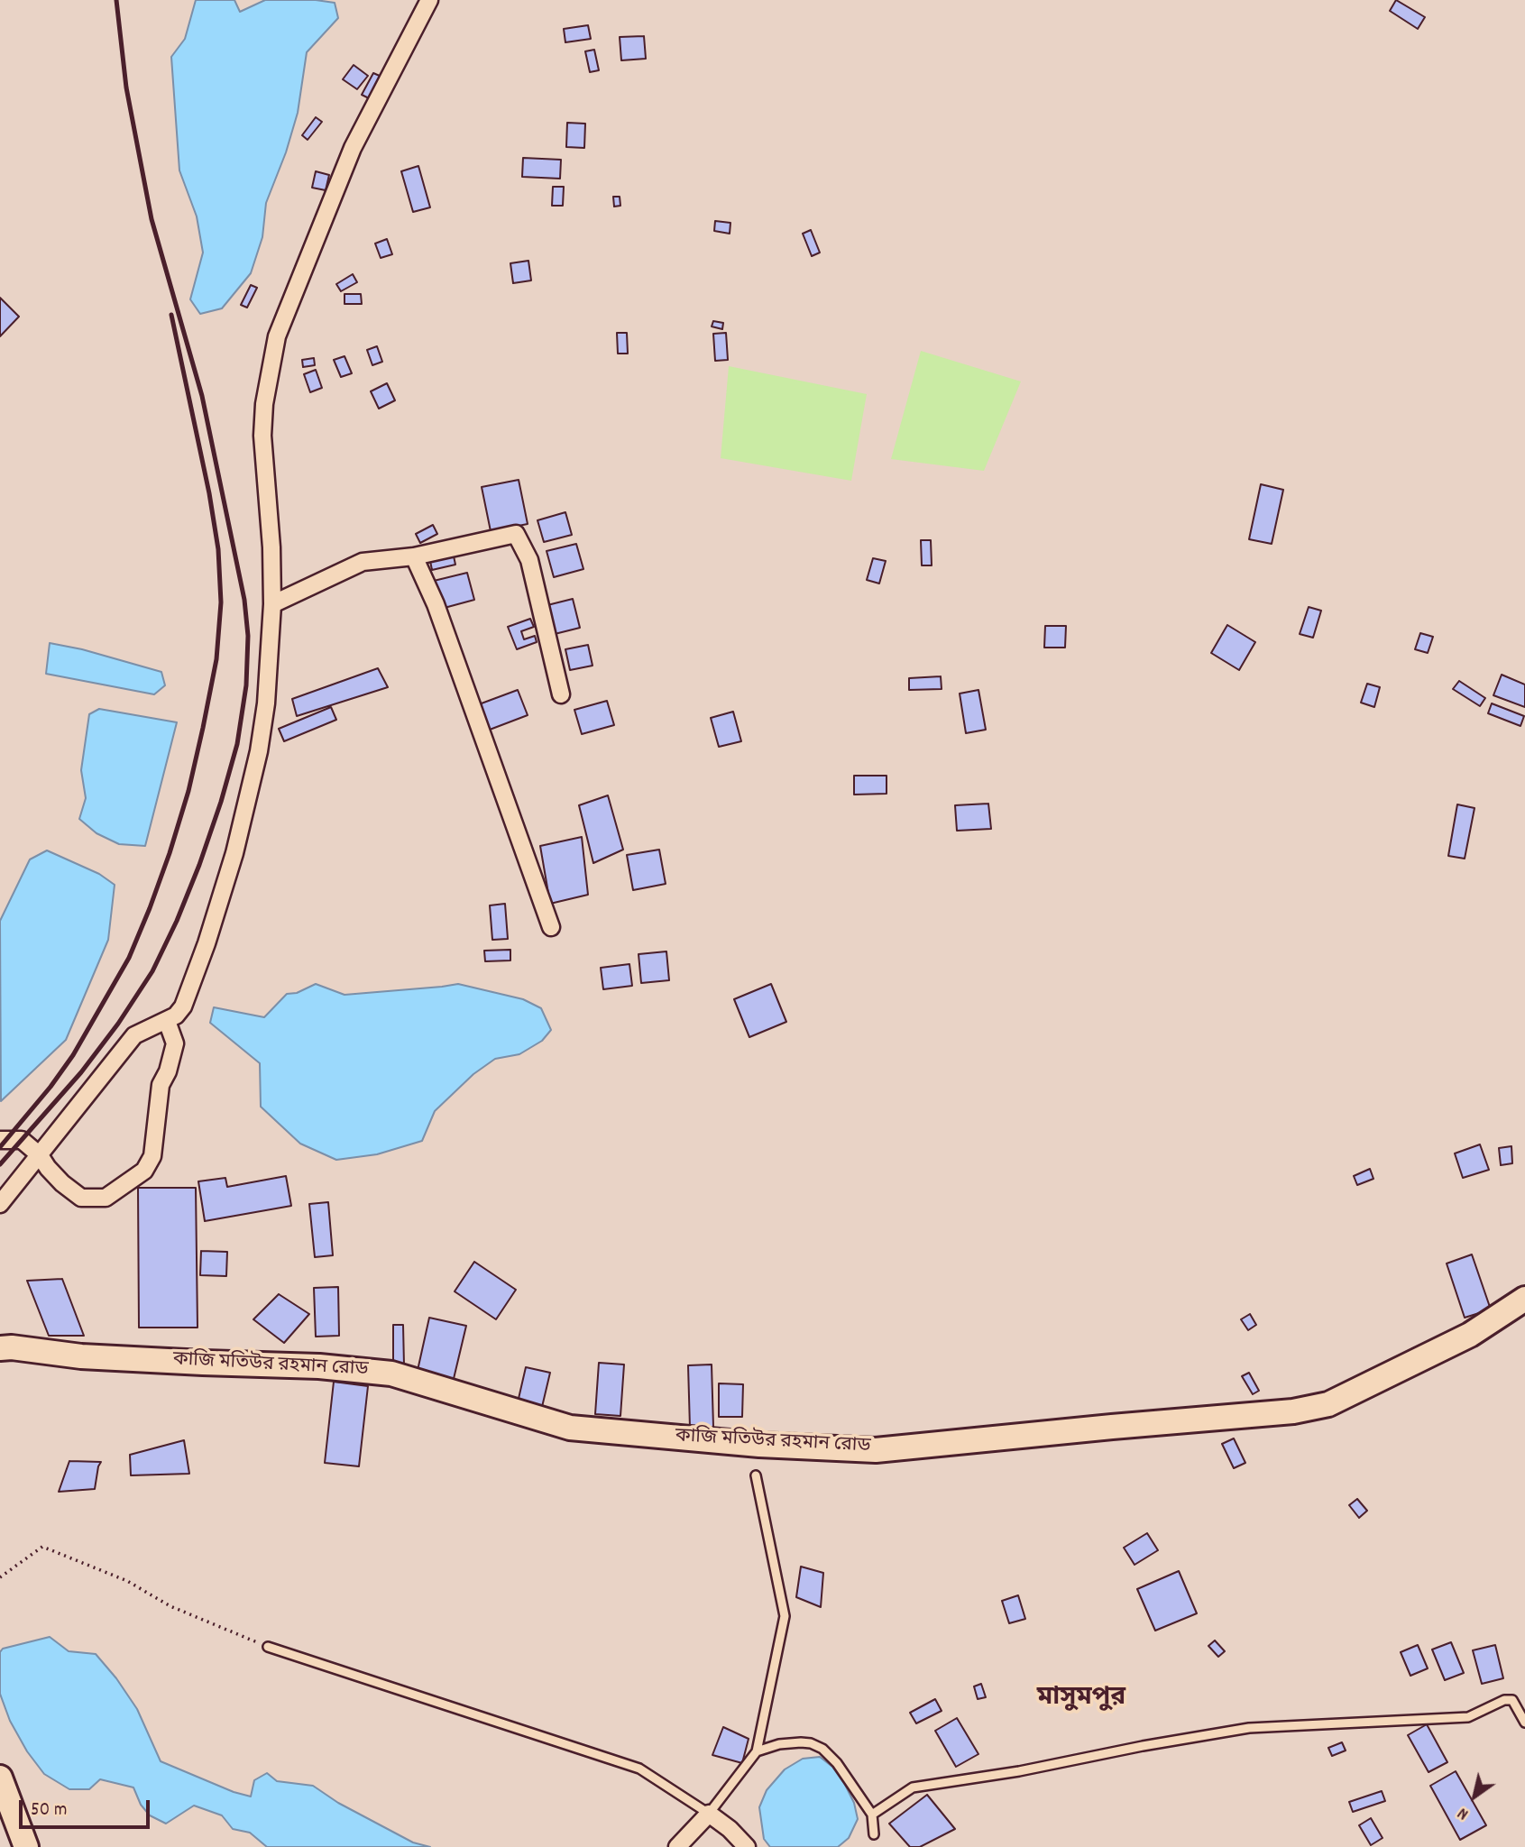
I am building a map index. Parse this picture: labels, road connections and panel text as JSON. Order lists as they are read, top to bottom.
{
  "streets": {
    "main road": ["কাজি মতিউর রহমান রোড"]
  },
  "districts": ["মাসুমপুর"],
  "scale_bar": "50 m",
  "north": "bottom left"
}
